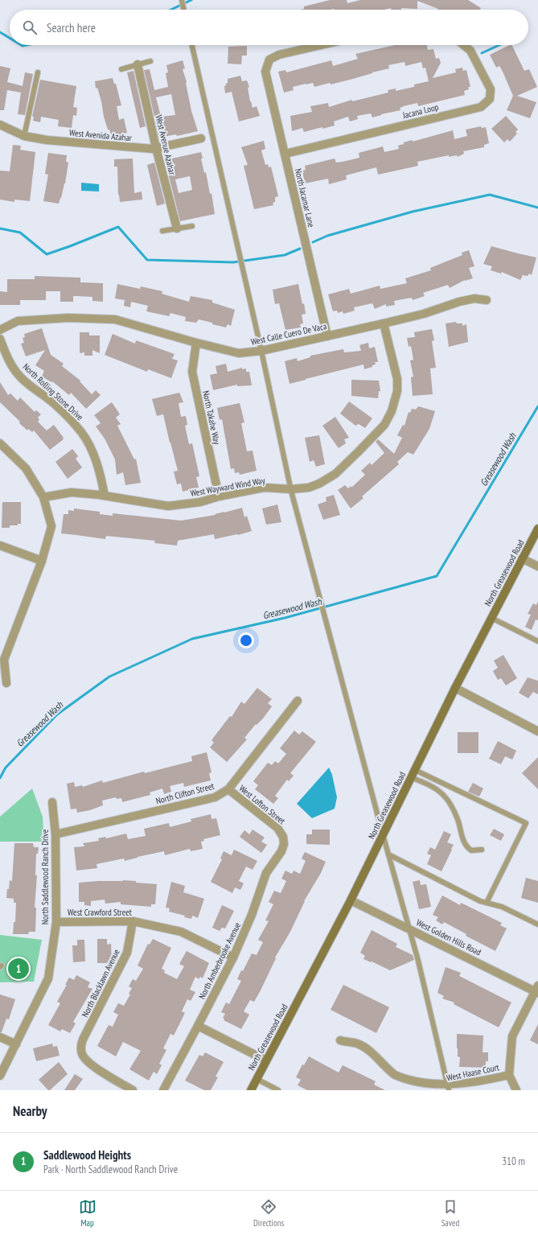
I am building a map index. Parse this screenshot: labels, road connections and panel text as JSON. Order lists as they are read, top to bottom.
{
  "streets": {
    "street": [
      "Jacana Loop",
      "West Avenida Azahar",
      "West Avenue Azahar",
      "North Jacamar Lane",
      "West Calle Cuero De Vaca",
      "North Rolling Stone Drive",
      "North Takahe Way",
      "West Wayward Wind Way",
      "North Greasewood Road",
      "North Clifton Street",
      "West Lofton Street",
      "North Saddlewood Ranch Drive",
      "West Crawford Street",
      "West Golden Hills Road",
      "North Amberbrooke Avenue",
      "North Blacklawn Avenue",
      "West Haase Court"
    ]
  },
  "crossings": [
    ["Jacana Loop", "North Jacamar Lane"],
    ["West Avenida Azahar", "West Avenue Azahar"],
    ["North Jacamar Lane", "West Calle Cuero De Vaca"],
    ["West Calle Cuero De Vaca", "North Takahe Way"],
    ["West Calle Cuero De Vaca", "West Wayward Wind Way"],
    ["North Rolling Stone Drive", "West Wayward Wind Way"],
    ["North Takahe Way", "West Wayward Wind Way"],
    ["North Greasewood Road", "West Golden Hills Road"],
    ["North Clifton Street", "West Lofton Street"],
    ["North Clifton Street", "North Saddlewood Ranch Drive"],
    ["West Lofton Street", "North Amberbrooke Avenue"],
    ["North Saddlewood Ranch Drive", "West Crawford Street"],
    ["West Crawford Street", "North Amberbrooke Avenue"],
    ["West Crawford Street", "North Blacklawn Avenue"]
  ],
  "water": ["Greasewood Wash"],
  "page": {
    "search": "Search here",
    "pins": "1",
    "heading": "Nearby",
    "list": [
      {
        "mark": "1",
        "name": "Saddlewood Heights",
        "note": "Park · North Saddlewood Ranch Drive",
        "value": "310 m"
      }
    ],
    "nav": ["Map", "Directions", "Saved"]
  }
}
